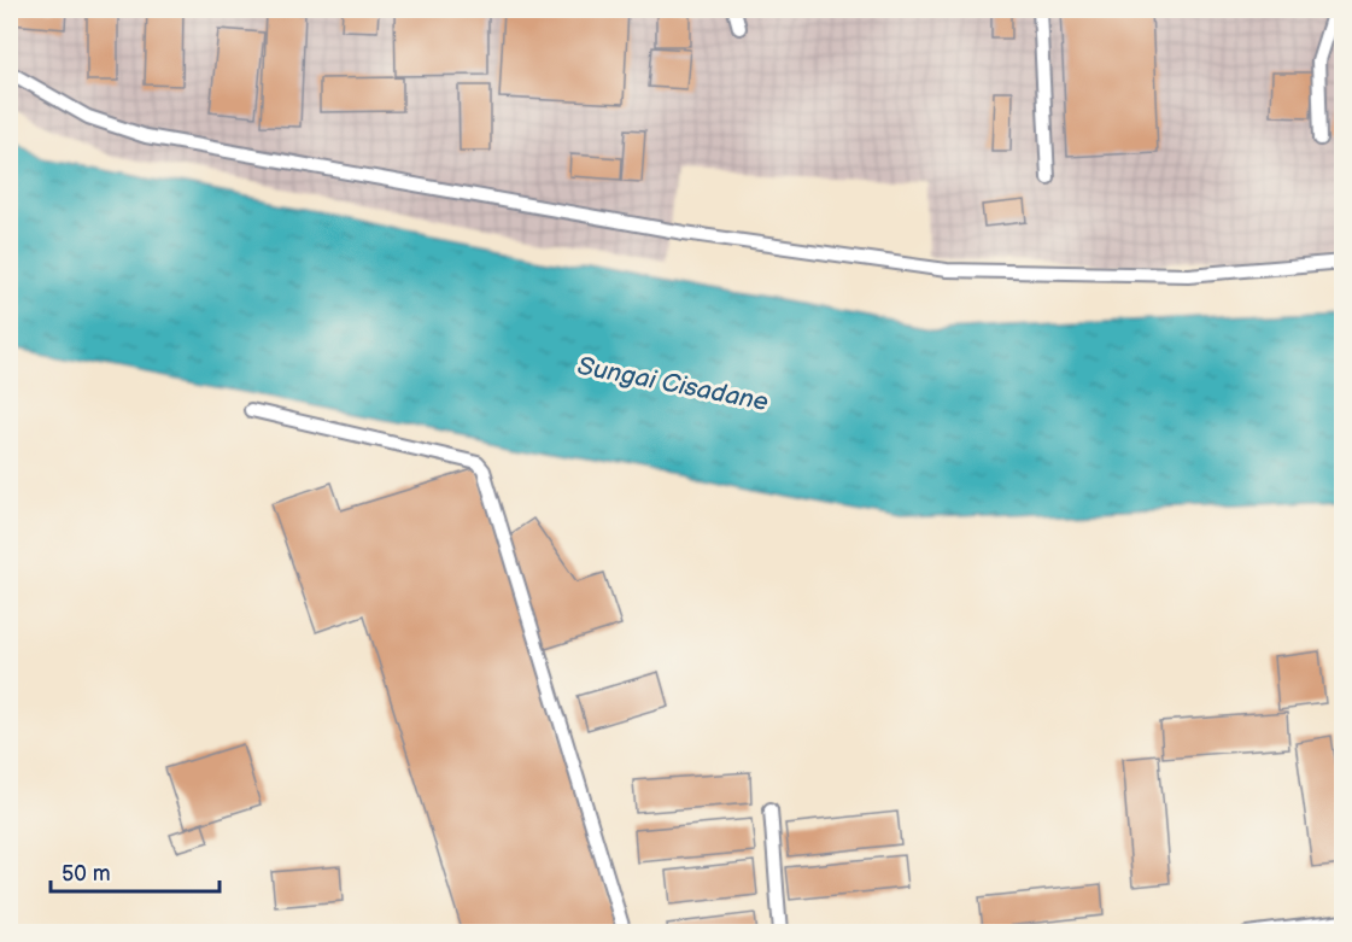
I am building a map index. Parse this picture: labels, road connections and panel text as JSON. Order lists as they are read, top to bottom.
{
  "water": ["Sungai Cisadane"],
  "scale_bar": "50 m"
}
